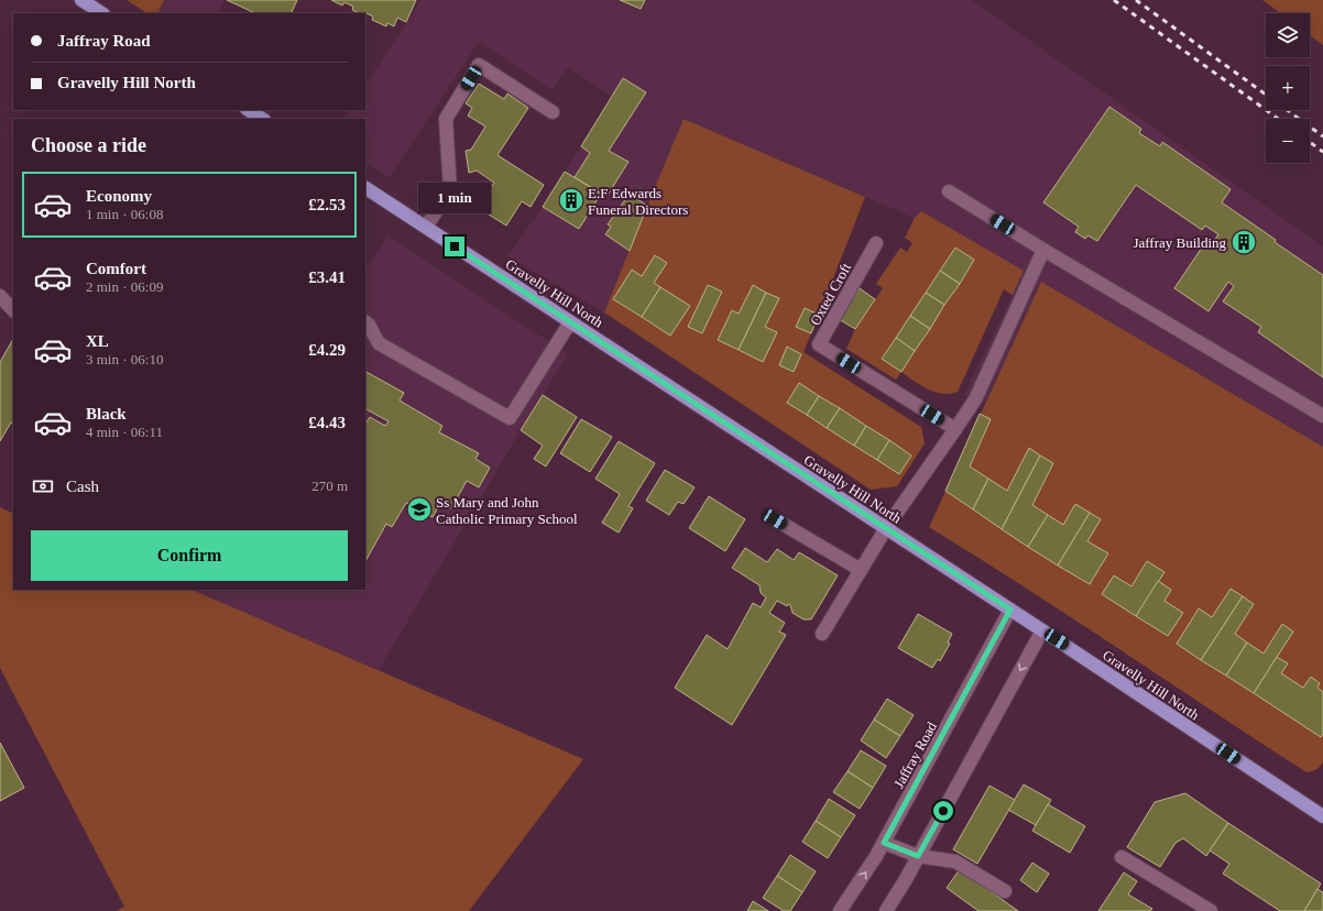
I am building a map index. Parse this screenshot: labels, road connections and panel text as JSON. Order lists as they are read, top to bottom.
{
  "streets": {
    "main road": ["Gravelly Hill North"],
    "street": ["Oxted Croft", "Jaffray Road"]
  },
  "crossings": [
    ["Gravelly Hill North", "Jaffray Road"]
  ],
  "places": {
    "building": ["E.F Edwards Funeral Directors", "Jaffray Building"],
    "school or university": ["Ss Mary and John Catholic Primary School"]
  },
  "page": {
    "map_buttons": ["+", "−"],
    "banner": ["Jaffray Road", "Gravelly Hill North"],
    "heading": "Choose a ride",
    "list": [
      {
        "name": "Economy",
        "note": "1 min · 06:08",
        "value": "£2.53"
      },
      {
        "name": "Comfort",
        "note": "2 min · 06:09",
        "value": "£3.41"
      },
      {
        "name": "XL",
        "note": "3 min · 06:10",
        "value": "£4.29"
      },
      {
        "name": "Black",
        "note": "4 min · 06:11",
        "value": "£4.43"
      }
    ],
    "bubble": "1 min",
    "pay": ["Cash", "270 m"],
    "buttons": "Confirm"
  }
}
